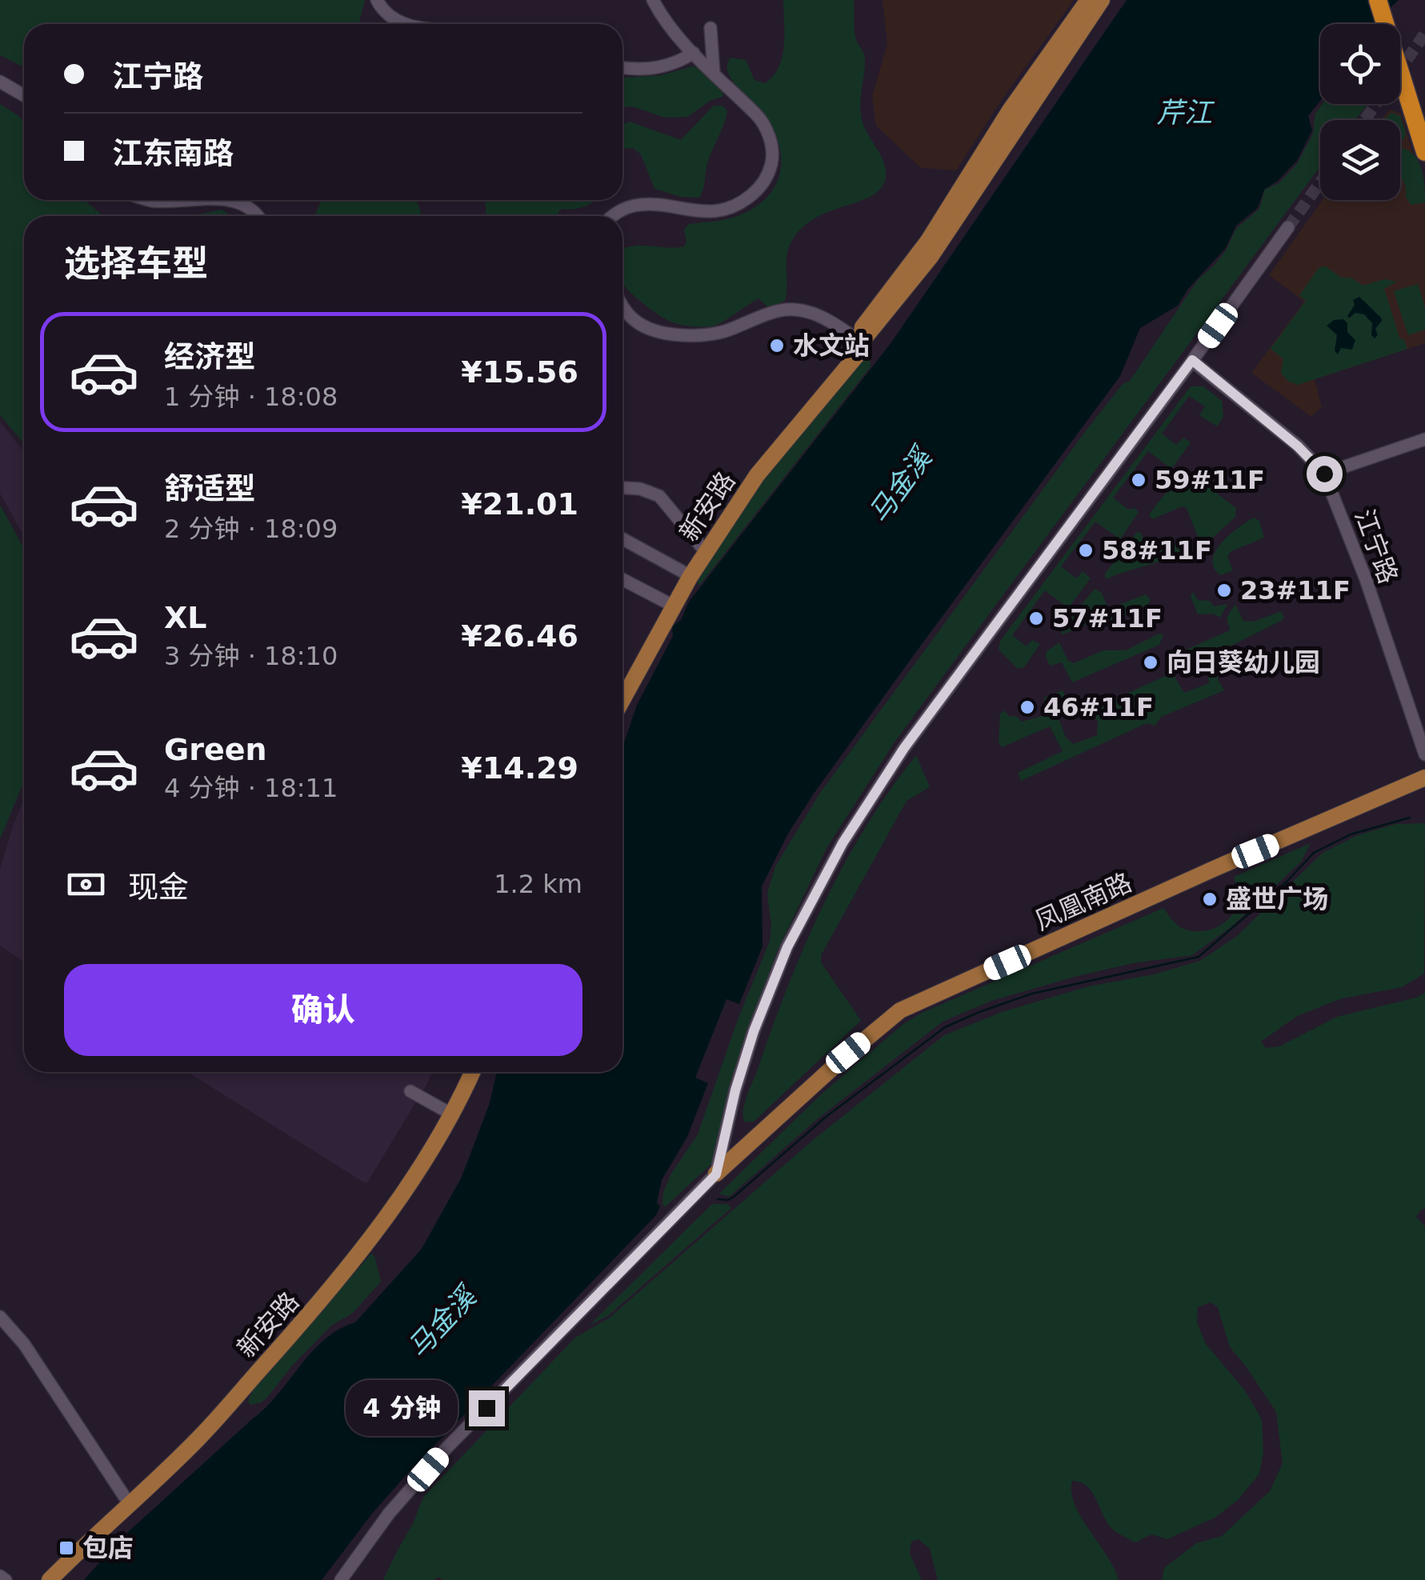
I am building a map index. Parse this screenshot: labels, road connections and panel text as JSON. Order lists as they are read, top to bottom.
{
  "streets": {
    "main road": ["新安路", "凤凰南路"],
    "street": ["江宁路"]
  },
  "water": ["芹江", "马金溪"],
  "places": {
    "other": [
      "水文站",
      "59#11F",
      "58#11F",
      "23#11F",
      "57#11F",
      "向日葵幼儿园",
      "46#11F",
      "盛世广场"
    ],
    "transit": ["包店"]
  },
  "page": {
    "banner": ["江宁路", "江东南路"],
    "heading": "选择车型",
    "list": [
      {
        "name": "经济型",
        "note": "1 分钟 · 18:08",
        "value": "¥15.56"
      },
      {
        "name": "舒适型",
        "note": "2 分钟 · 18:09",
        "value": "¥21.01"
      },
      {
        "name": "XL",
        "note": "3 分钟 · 18:10",
        "value": "¥26.46"
      },
      {
        "name": "Green",
        "note": "4 分钟 · 18:11",
        "value": "¥14.29"
      }
    ],
    "pay": ["现金", "1.2 km"],
    "buttons": "确认",
    "bubble": "4 分钟"
  }
}
